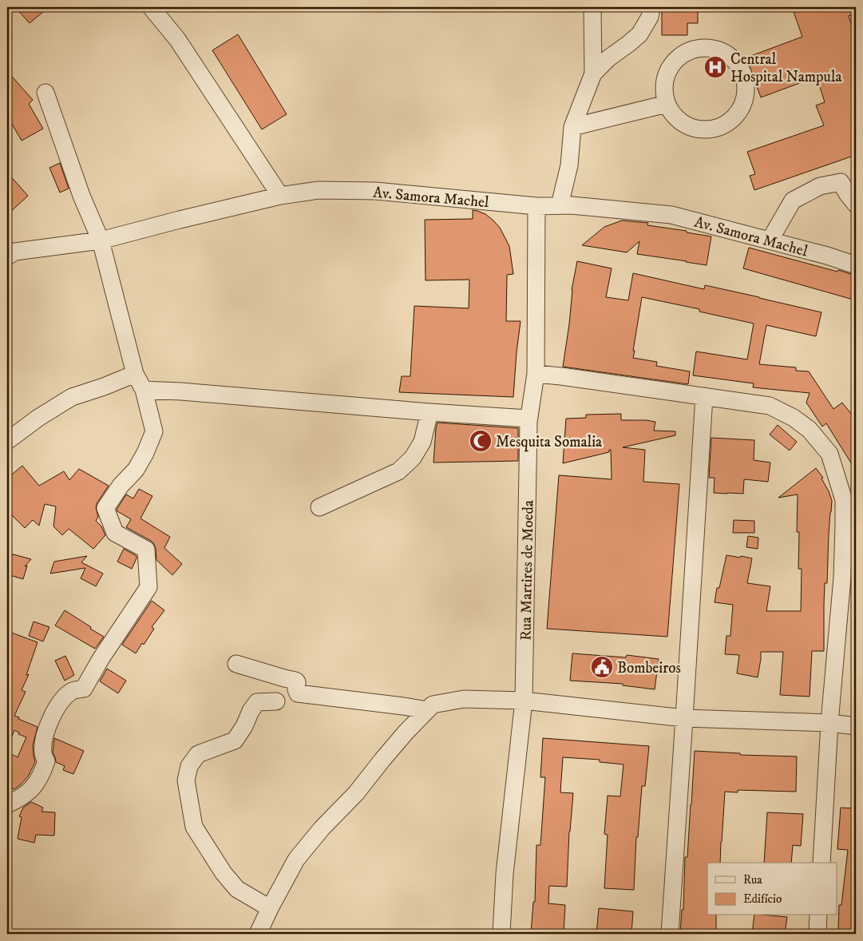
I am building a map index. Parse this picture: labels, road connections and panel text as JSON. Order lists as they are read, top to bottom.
{
  "streets": {
    "street": ["Av. Samora Machel", "Rua Martires de Moeda"]
  },
  "crossings": [
    ["Av. Samora Machel", "Rua Martires de Moeda"]
  ],
  "places": {
    "hospital": ["Central Hospital Nampula"],
    "mosque": ["Mesquita Somalia"],
    "public building": ["Bombeiros"]
  },
  "legend": ["Rua", "Edifício"]
}
